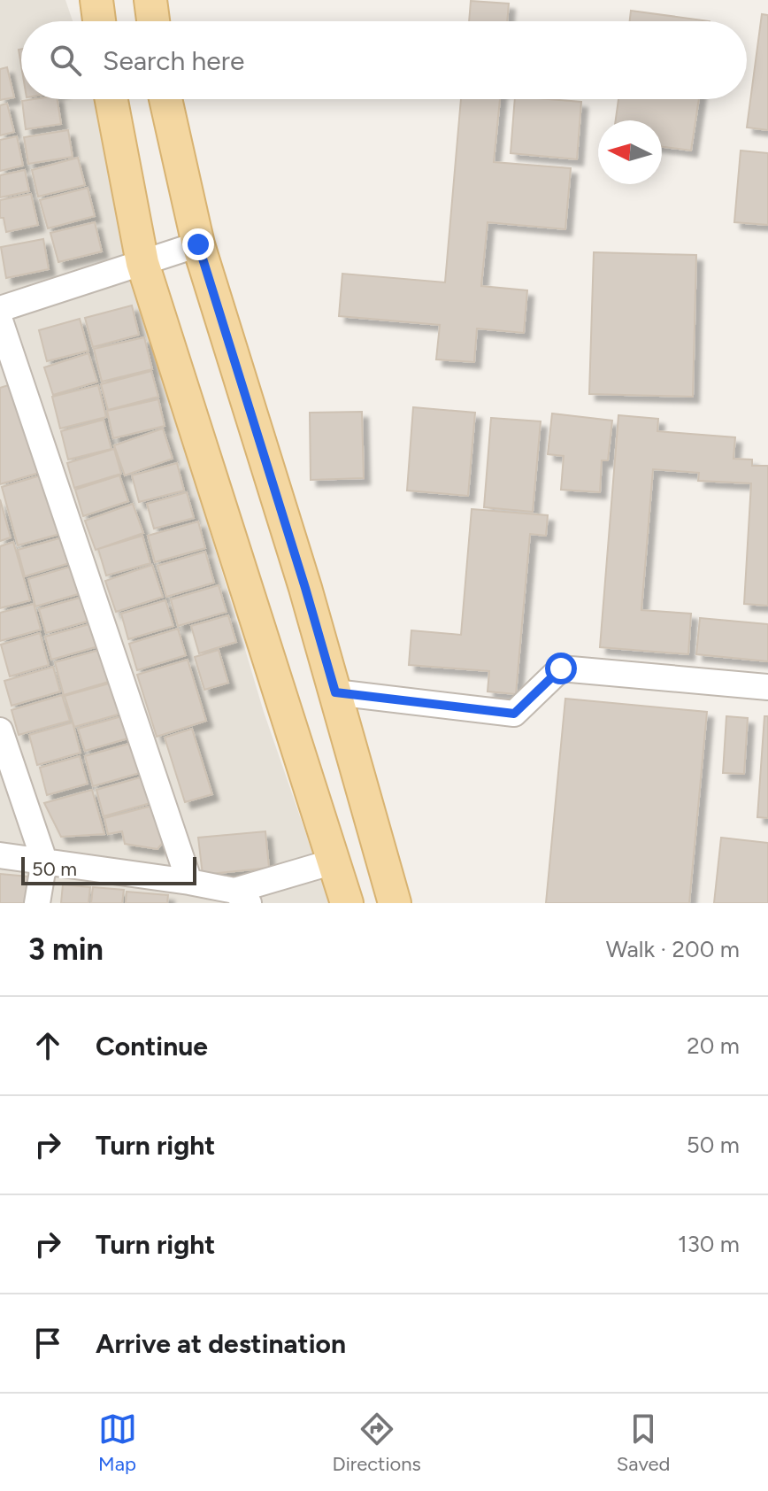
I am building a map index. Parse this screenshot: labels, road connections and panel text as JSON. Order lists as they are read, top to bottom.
{
  "scale_bar": "50 m",
  "north": "left",
  "page": {
    "search": "Search here",
    "scale": "50 m",
    "heading": ["3 min", "Walk · 200 m"],
    "list": [
      ["Continue", "20 m"],
      ["Turn right", "50 m"],
      ["Turn right", "130 m"],
      "Arrive at destination"
    ],
    "nav": ["Map", "Directions", "Saved"]
  }
}
